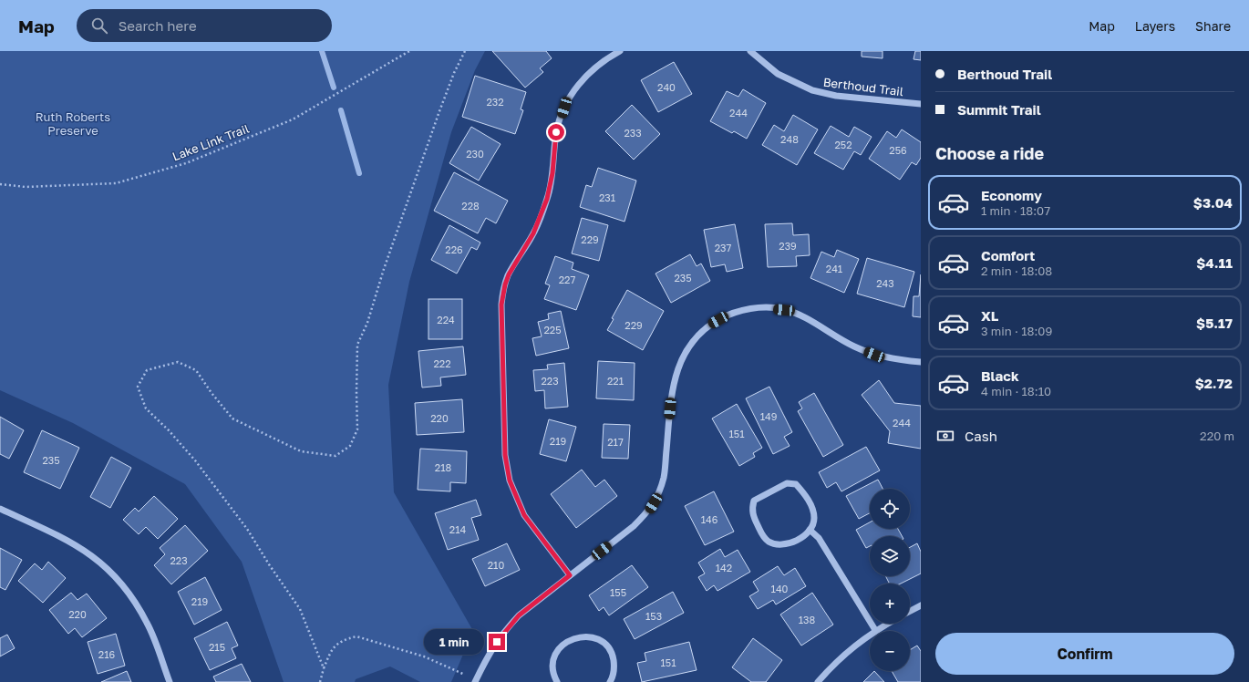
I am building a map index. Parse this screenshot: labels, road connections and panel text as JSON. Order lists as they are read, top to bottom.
{
  "streets": {
    "street": ["Berthoud Trail"],
    "path": ["Lake Link Trail"]
  },
  "parks": ["Ruth Roberts Preserve"],
  "house_numbers": [
    "240",
    "232",
    "244",
    "233",
    "248",
    "252",
    "256",
    "230",
    "231",
    "228",
    "229",
    "239",
    "237",
    "226",
    "241",
    "235",
    "227",
    "243",
    "224",
    "229",
    "225",
    "222",
    "223",
    "221",
    "149",
    "220",
    "244",
    "151",
    "219",
    "217",
    "235",
    "218",
    "146",
    "214",
    "223",
    "210",
    "142",
    "140",
    "155",
    "219",
    "220",
    "153",
    "138",
    "215",
    "216",
    "151"
  ],
  "page": {
    "header": "Map",
    "search": "Search here",
    "nav": ["Map", "Layers", "Share"],
    "banner": ["Berthoud Trail", "Summit Trail"],
    "heading": "Choose a ride",
    "list": [
      {
        "name": "Economy",
        "note": "1 min · 18:07",
        "value": "$3.04"
      },
      {
        "name": "Comfort",
        "note": "2 min · 18:08",
        "value": "$4.11"
      },
      {
        "name": "XL",
        "note": "3 min · 18:09",
        "value": "$5.17"
      },
      {
        "name": "Black",
        "note": "4 min · 18:10",
        "value": "$2.72"
      }
    ],
    "pay": ["Cash", "220 m"],
    "map_buttons": ["+", "−"],
    "buttons": "Confirm",
    "bubble": "1 min"
  }
}
